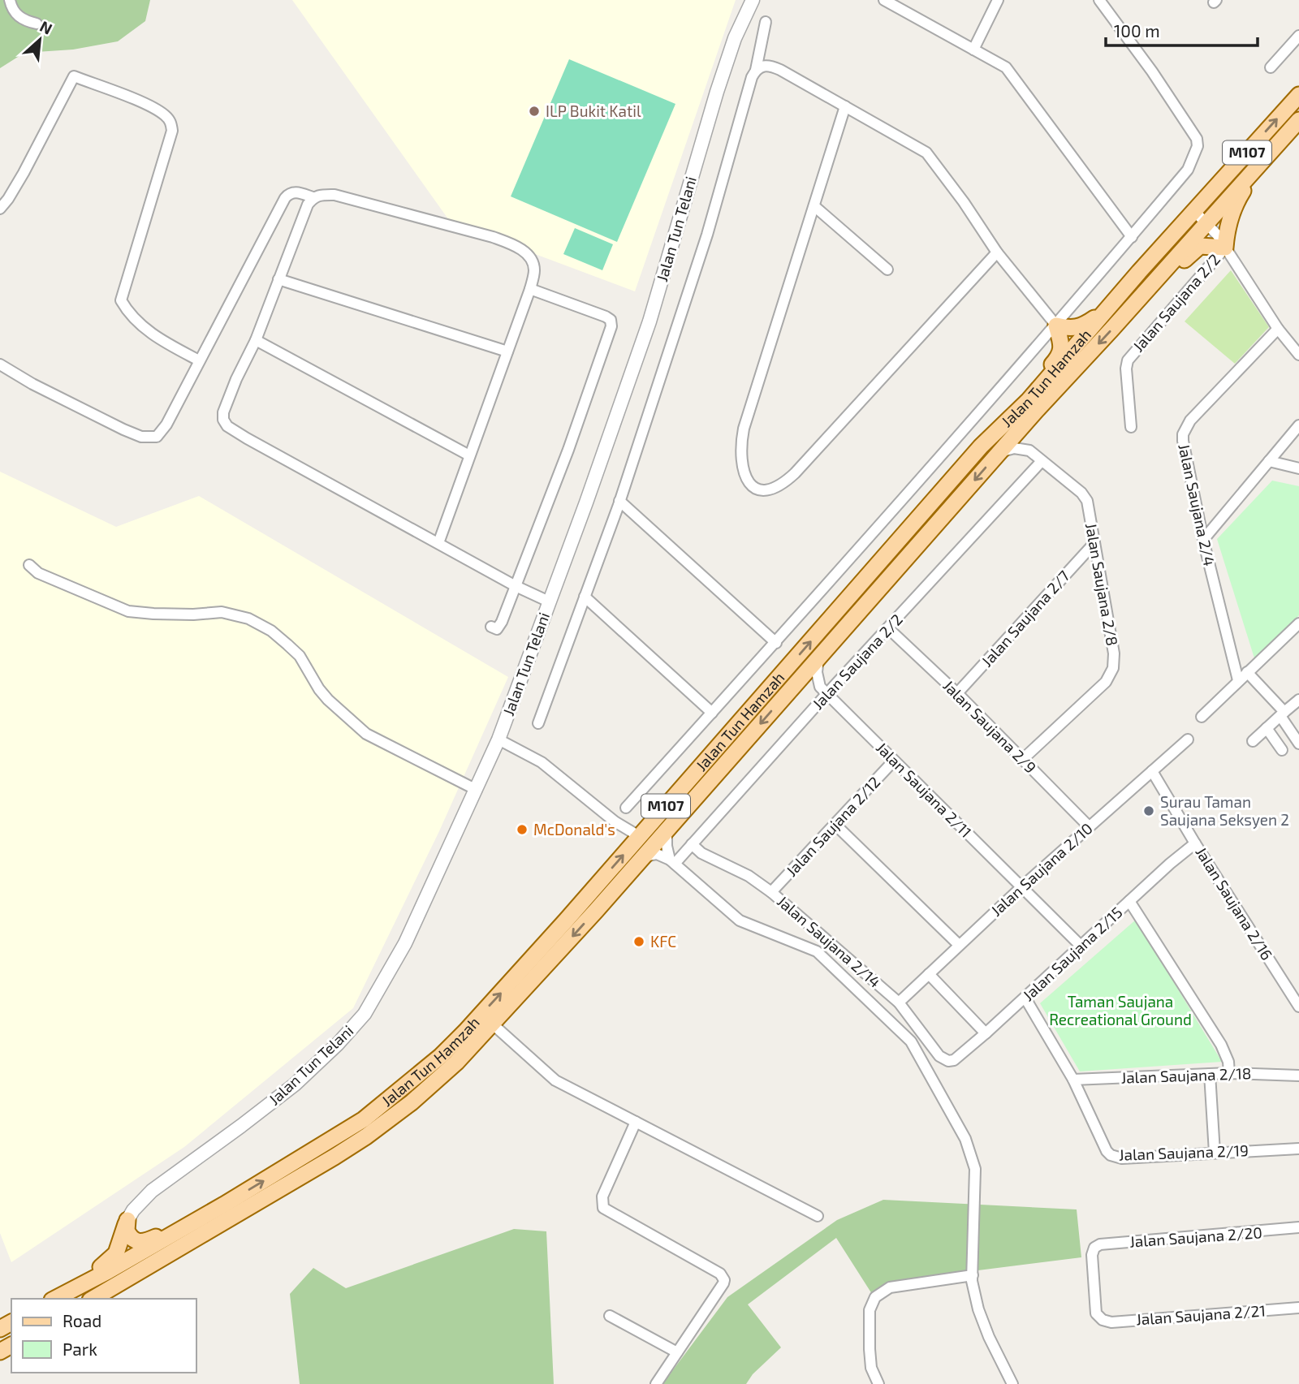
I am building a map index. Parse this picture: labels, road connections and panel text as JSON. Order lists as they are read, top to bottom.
{
  "streets": {
    "main road": ["M107", "Jalan Tun Hamzah"],
    "street": [
      "Jalan Tun Telani",
      "Jalan Saujana 2/2",
      "Jalan Saujana 2/4",
      "Jalan Saujana 2/8",
      "Jalan Saujana 2/7",
      "Jalan Saujana 2/9",
      "Jalan Saujana 2/11",
      "Jalan Saujana 2/12",
      "Jalan Saujana 2/10",
      "Jalan Saujana 2/16",
      "Jalan Saujana 2/14",
      "Jalan Saujana 2/15",
      "Jalan Saujana 2/18",
      "Jalan Saujana 2/19",
      "Jalan Saujana 2/20",
      "Jalan Saujana 2/21"
    ]
  },
  "crossings": [
    ["Jalan Saujana 2/2", "Jalan Saujana 2/8"],
    ["Jalan Saujana 2/2", "Jalan Saujana 2/9"],
    ["Jalan Saujana 2/2", "Jalan Saujana 2/11"],
    ["Jalan Saujana 2/2", "Jalan Saujana 2/14"],
    ["Jalan Saujana 2/8", "Jalan Saujana 2/7"],
    ["Jalan Saujana 2/8", "Jalan Saujana 2/9"],
    ["Jalan Saujana 2/7", "Jalan Saujana 2/9"],
    ["Jalan Saujana 2/9", "Jalan Saujana 2/10"],
    ["Jalan Saujana 2/11", "Jalan Saujana 2/12"],
    ["Jalan Saujana 2/11", "Jalan Saujana 2/10"],
    ["Jalan Saujana 2/11", "Jalan Saujana 2/15"],
    ["Jalan Saujana 2/12", "Jalan Saujana 2/14"],
    ["Jalan Saujana 2/10", "Jalan Saujana 2/16"],
    ["Jalan Saujana 2/10", "Jalan Saujana 2/14"],
    ["Jalan Saujana 2/16", "Jalan Saujana 2/15"],
    ["Jalan Saujana 2/14", "Jalan Saujana 2/15"],
    ["Jalan Saujana 2/15", "Jalan Saujana 2/19"],
    ["Jalan Saujana 2/18", "Jalan Saujana 2/19"],
    ["Jalan Saujana 2/20", "Jalan Saujana 2/21"]
  ],
  "parks": ["Taman Saujana Recreational Ground"],
  "places": [
    "ILP Bukit Katil",
    "Surau Taman Saujana Seksyen 2",
    "McDonald's",
    "KFC"
  ],
  "legend": ["Road", "Park"],
  "scale_bar": "100 m",
  "north": "top right"
}
